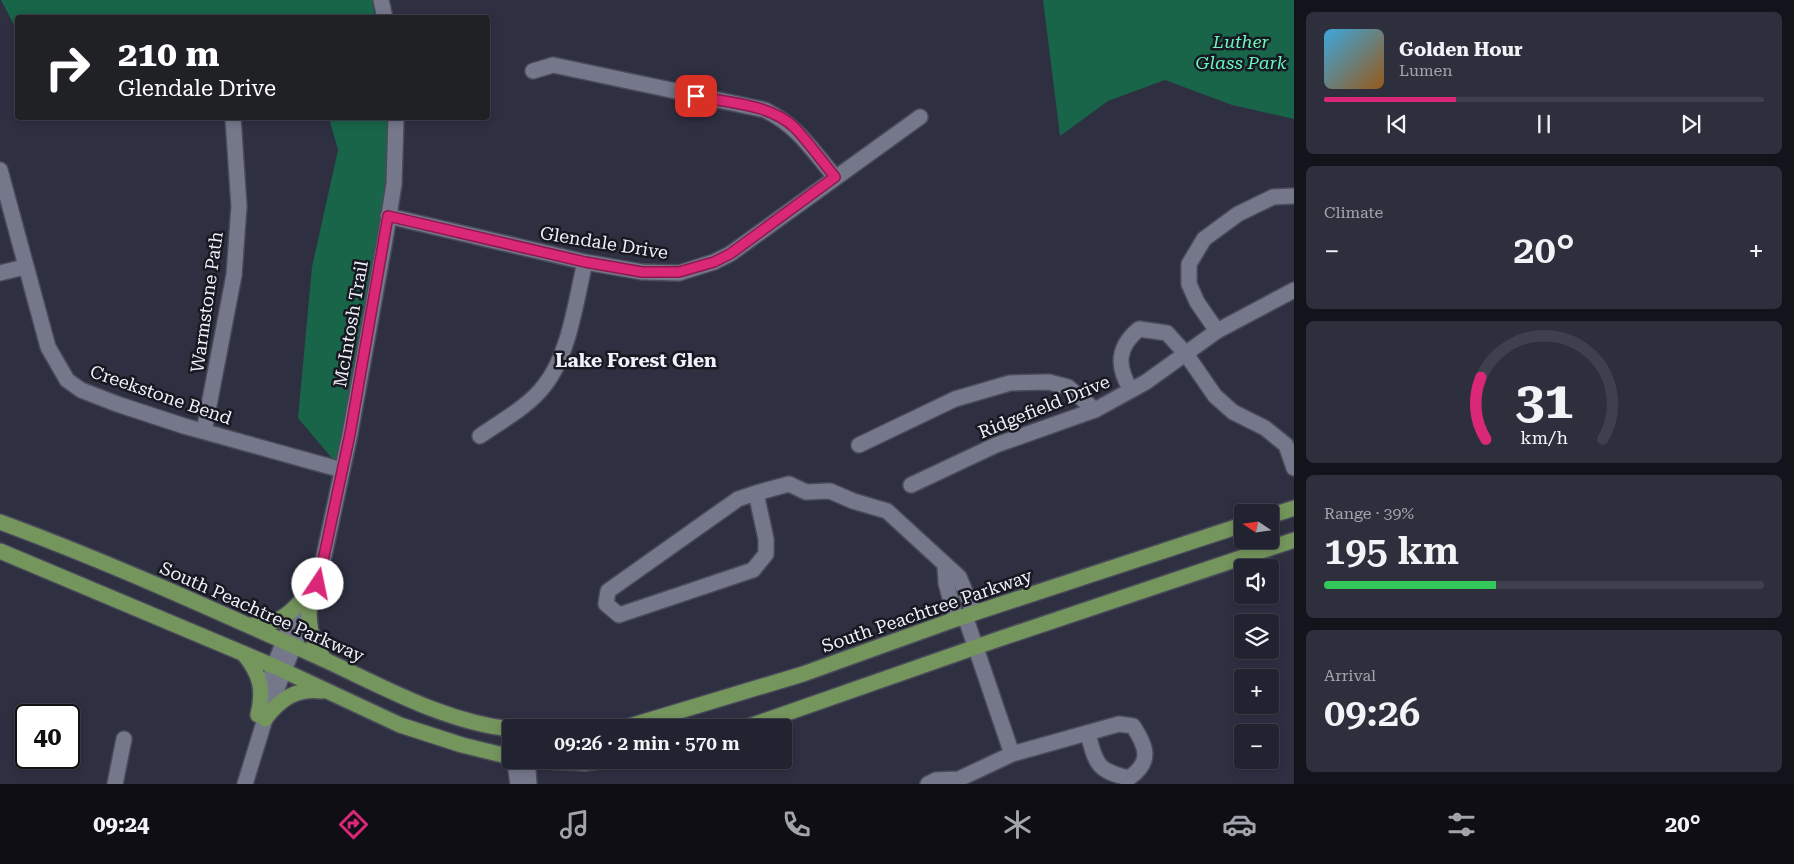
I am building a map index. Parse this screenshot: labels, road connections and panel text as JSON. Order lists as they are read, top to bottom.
{
  "streets": {
    "main road": ["South Peachtree Parkway"],
    "street": [
      "Glendale Drive",
      "Warmstone Path",
      "McIntosh Trail",
      "Creekstone Bend",
      "Ridgefield Drive"
    ]
  },
  "crossings": [
    ["Glendale Drive", "McIntosh Trail"],
    ["Warmstone Path", "Creekstone Bend"],
    ["McIntosh Trail", "Creekstone Bend"],
    ["McIntosh Trail", "South Peachtree Parkway"]
  ],
  "districts": ["Lake Forest Glen"],
  "parks": ["Luther Glass Park"],
  "north": "left",
  "page": {
    "turn": ["210 m", "Glendale Drive"],
    "song": ["Golden Hour", "Lumen"],
    "tile": [
      "Climate",
      ["Range · 39%", "195 km"],
      ["Arrival", "09:26"]
    ],
    "heat": ["−", "20°", "+"],
    "map_buttons": ["+", "−"],
    "limit": "40",
    "trip": "09:26 · 2 min · 570 m",
    "tabs": ["09:24", "20°"],
    "gauge": ["31", "km/h"]
  }
}
